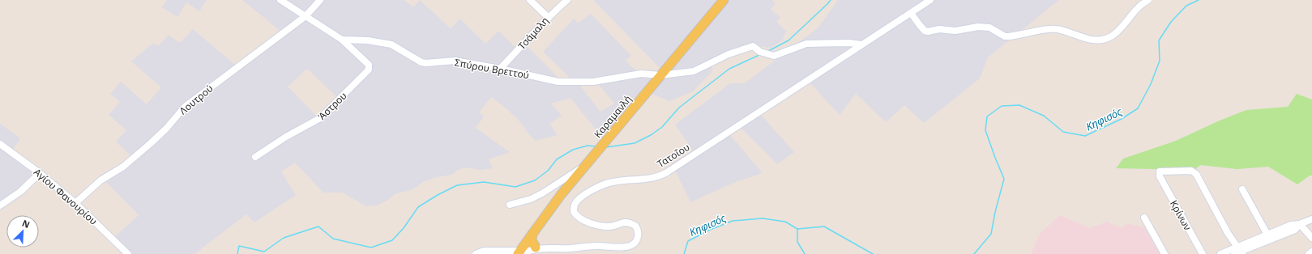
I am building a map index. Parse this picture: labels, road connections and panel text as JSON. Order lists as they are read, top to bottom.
{
  "streets": {
    "main road": ["Καραμανλή"],
    "street": [
      "Τσάμαλη",
      "Σπύρου Βρεττού",
      "Λουτρού",
      "Άστρου",
      "Τατοΐου",
      "Αγίου Φανουρίου",
      "Κρίνων"
    ]
  },
  "crossings": [
    ["Τσάμαλη", "Σπύρου Βρεττού"],
    ["Σπύρου Βρεττού", "Άστρου"],
    ["Σπύρου Βρεττού", "Καραμανλή"],
    ["Σπύρου Βρεττού", "Τατοΐου"],
    ["Λουτρού", "Αγίου Φανουρίου"],
    ["Καραμανλή", "Τατοΐου"]
  ],
  "water": ["Κηφισός"],
  "north": "top right"
}
